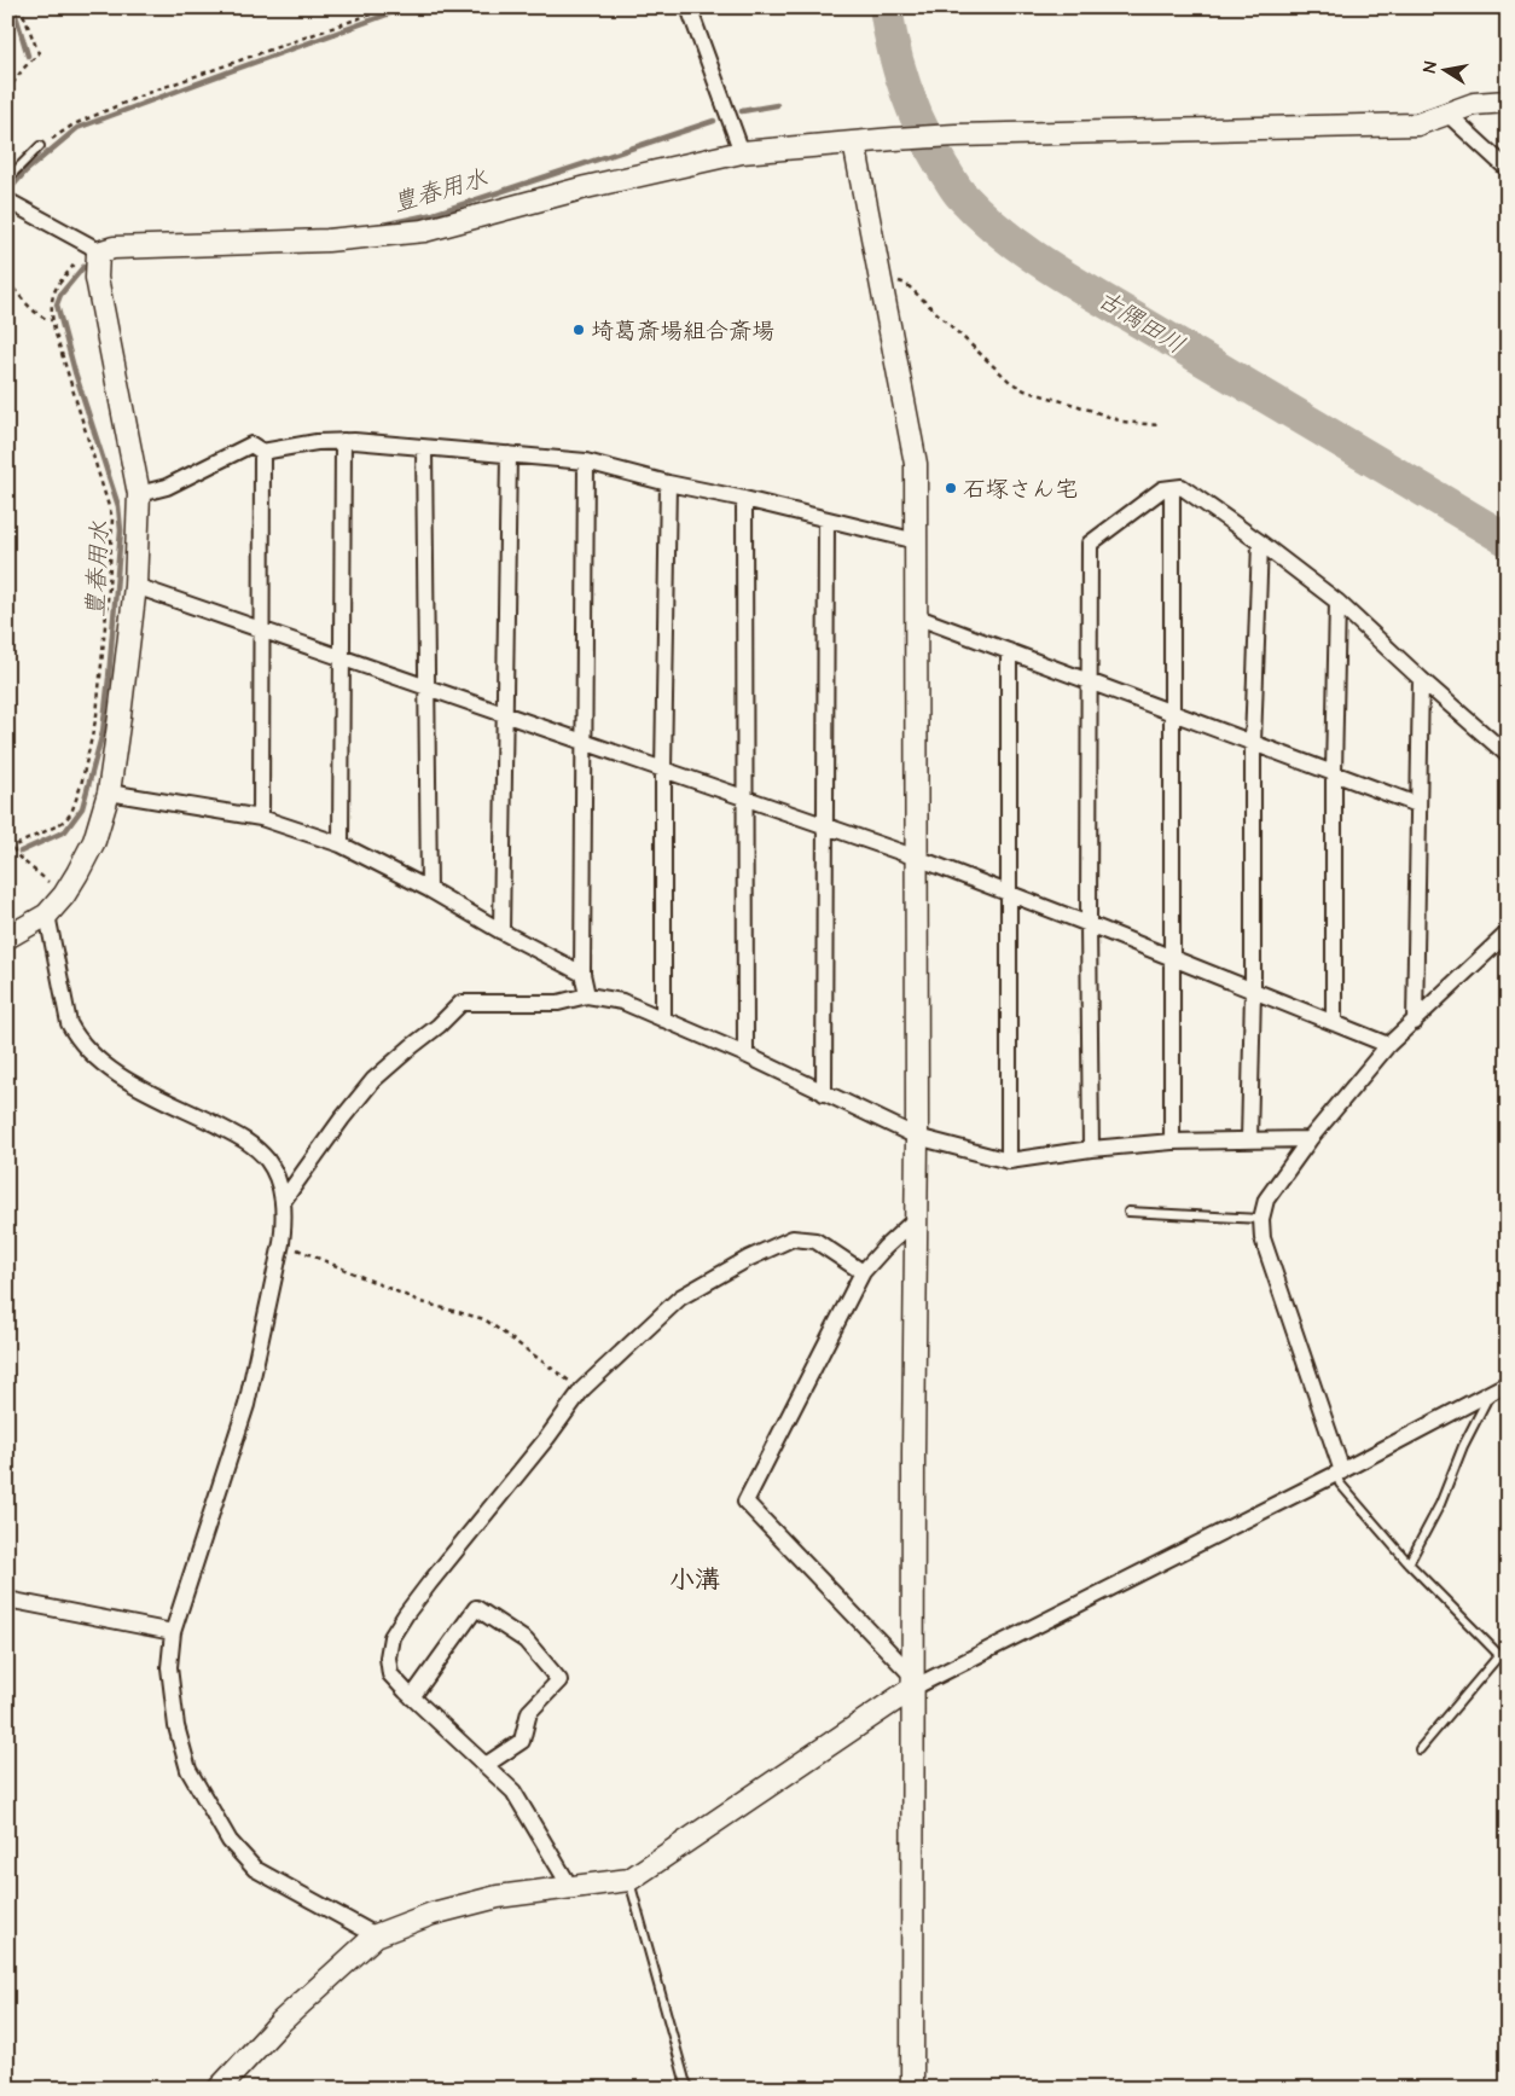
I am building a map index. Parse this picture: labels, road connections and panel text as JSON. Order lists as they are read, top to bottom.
{
  "districts": ["小溝"],
  "water": ["豊春用水", "古隅田川"],
  "places": ["埼葛斎場組合斎場", "石塚さん宅"],
  "north": "left"
}
